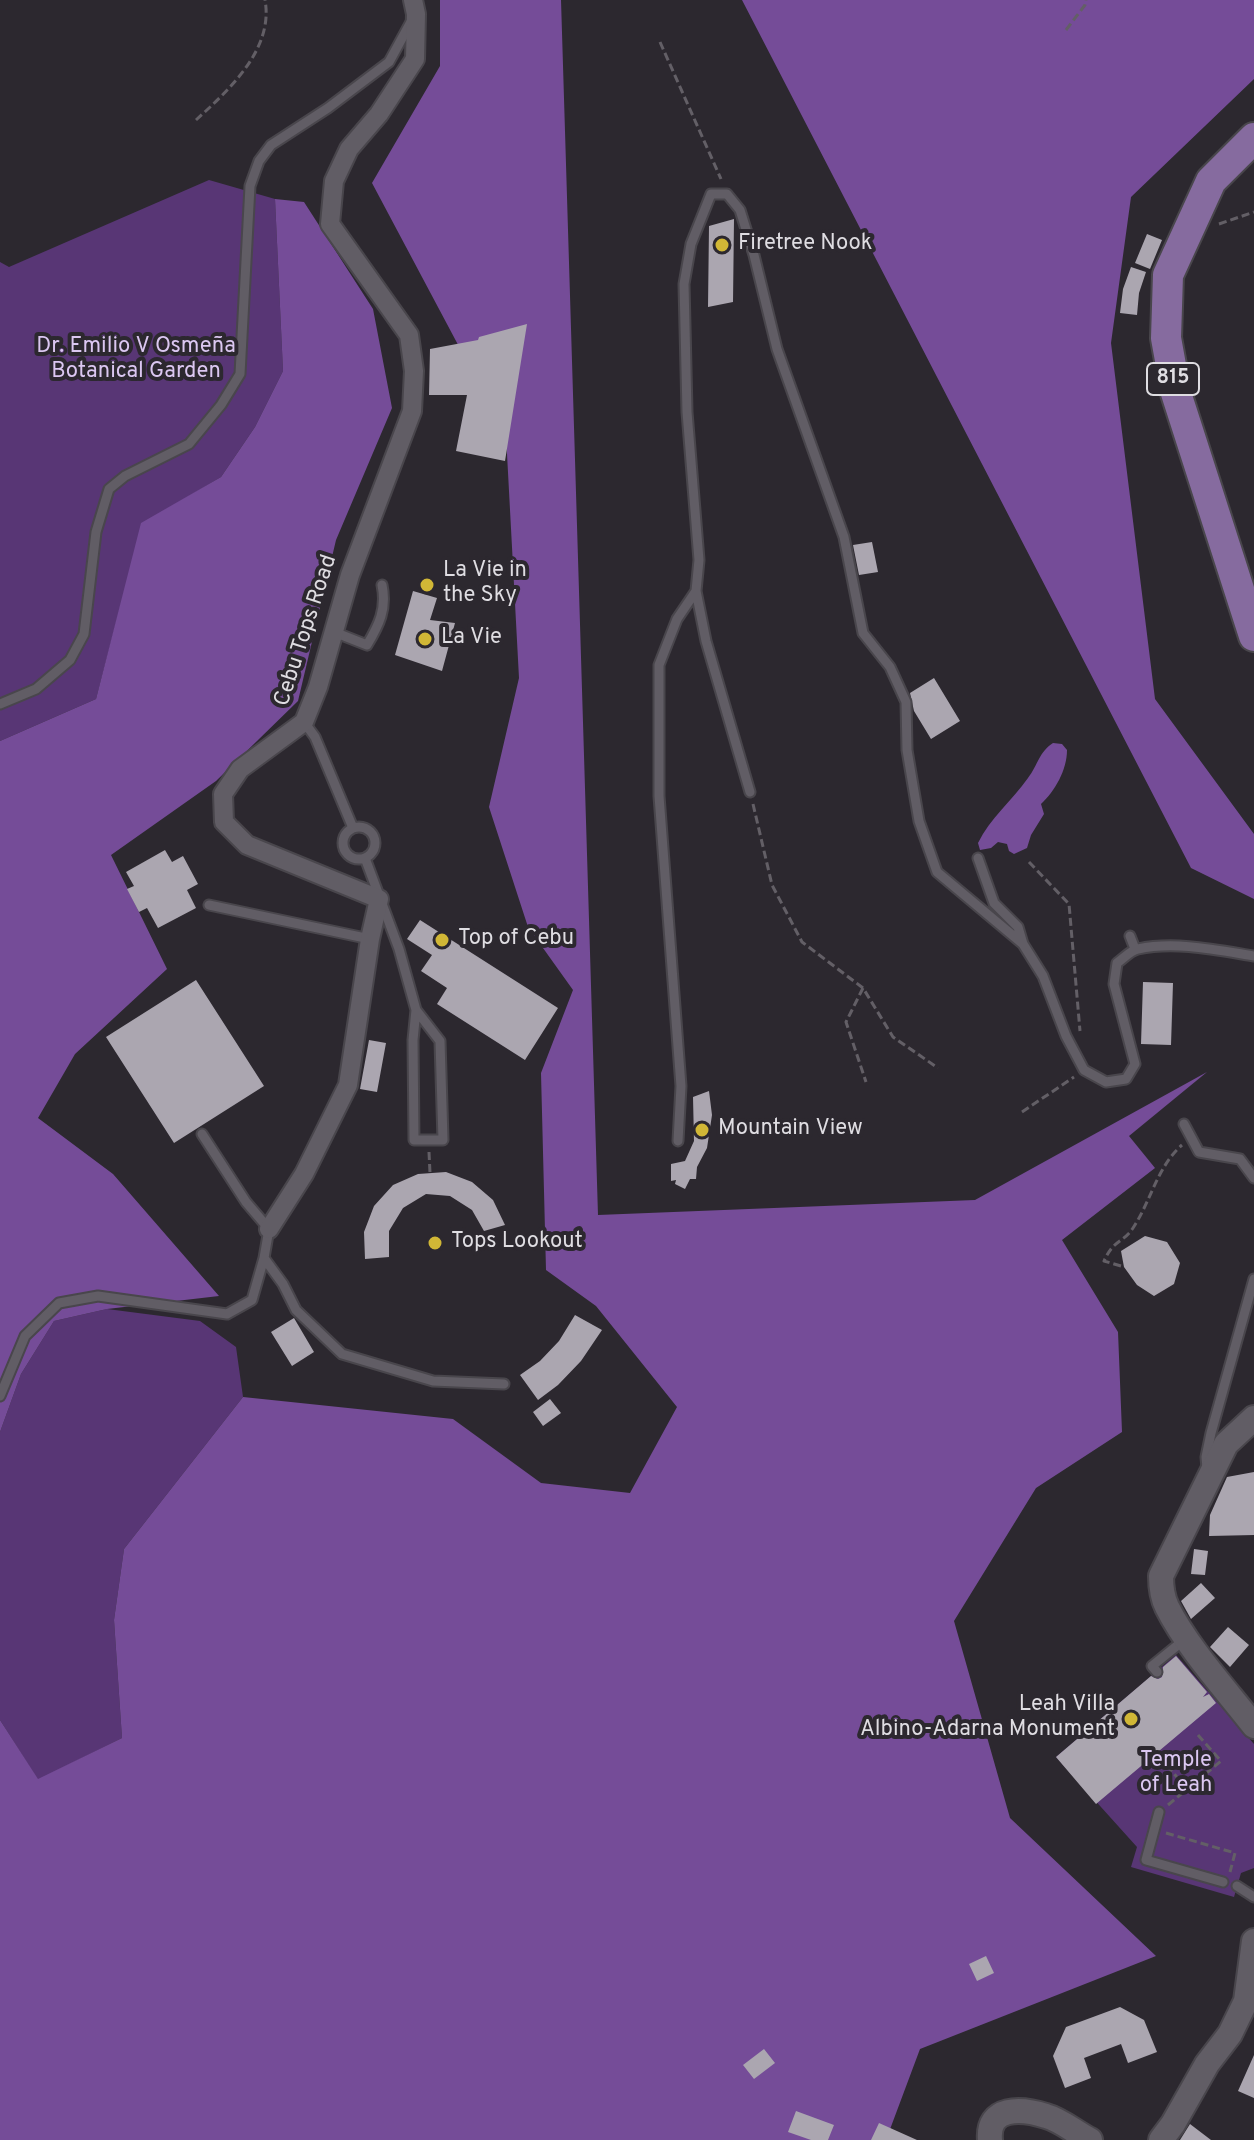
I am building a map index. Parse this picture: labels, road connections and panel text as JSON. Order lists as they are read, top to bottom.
{
  "streets": {
    "main road": ["815"],
    "street": ["Cebu Tops Road"]
  },
  "parks": ["Dr. Emilio V Osmeña Botanical Garden", "Temple of Leah"],
  "places": [
    "Firetree Nook",
    "La Vie in the Sky",
    "La Vie",
    "Top of Cebu",
    "Mountain View",
    "Tops Lookout",
    "Leah Villa Albino-Adarna Monument"
  ]
}
